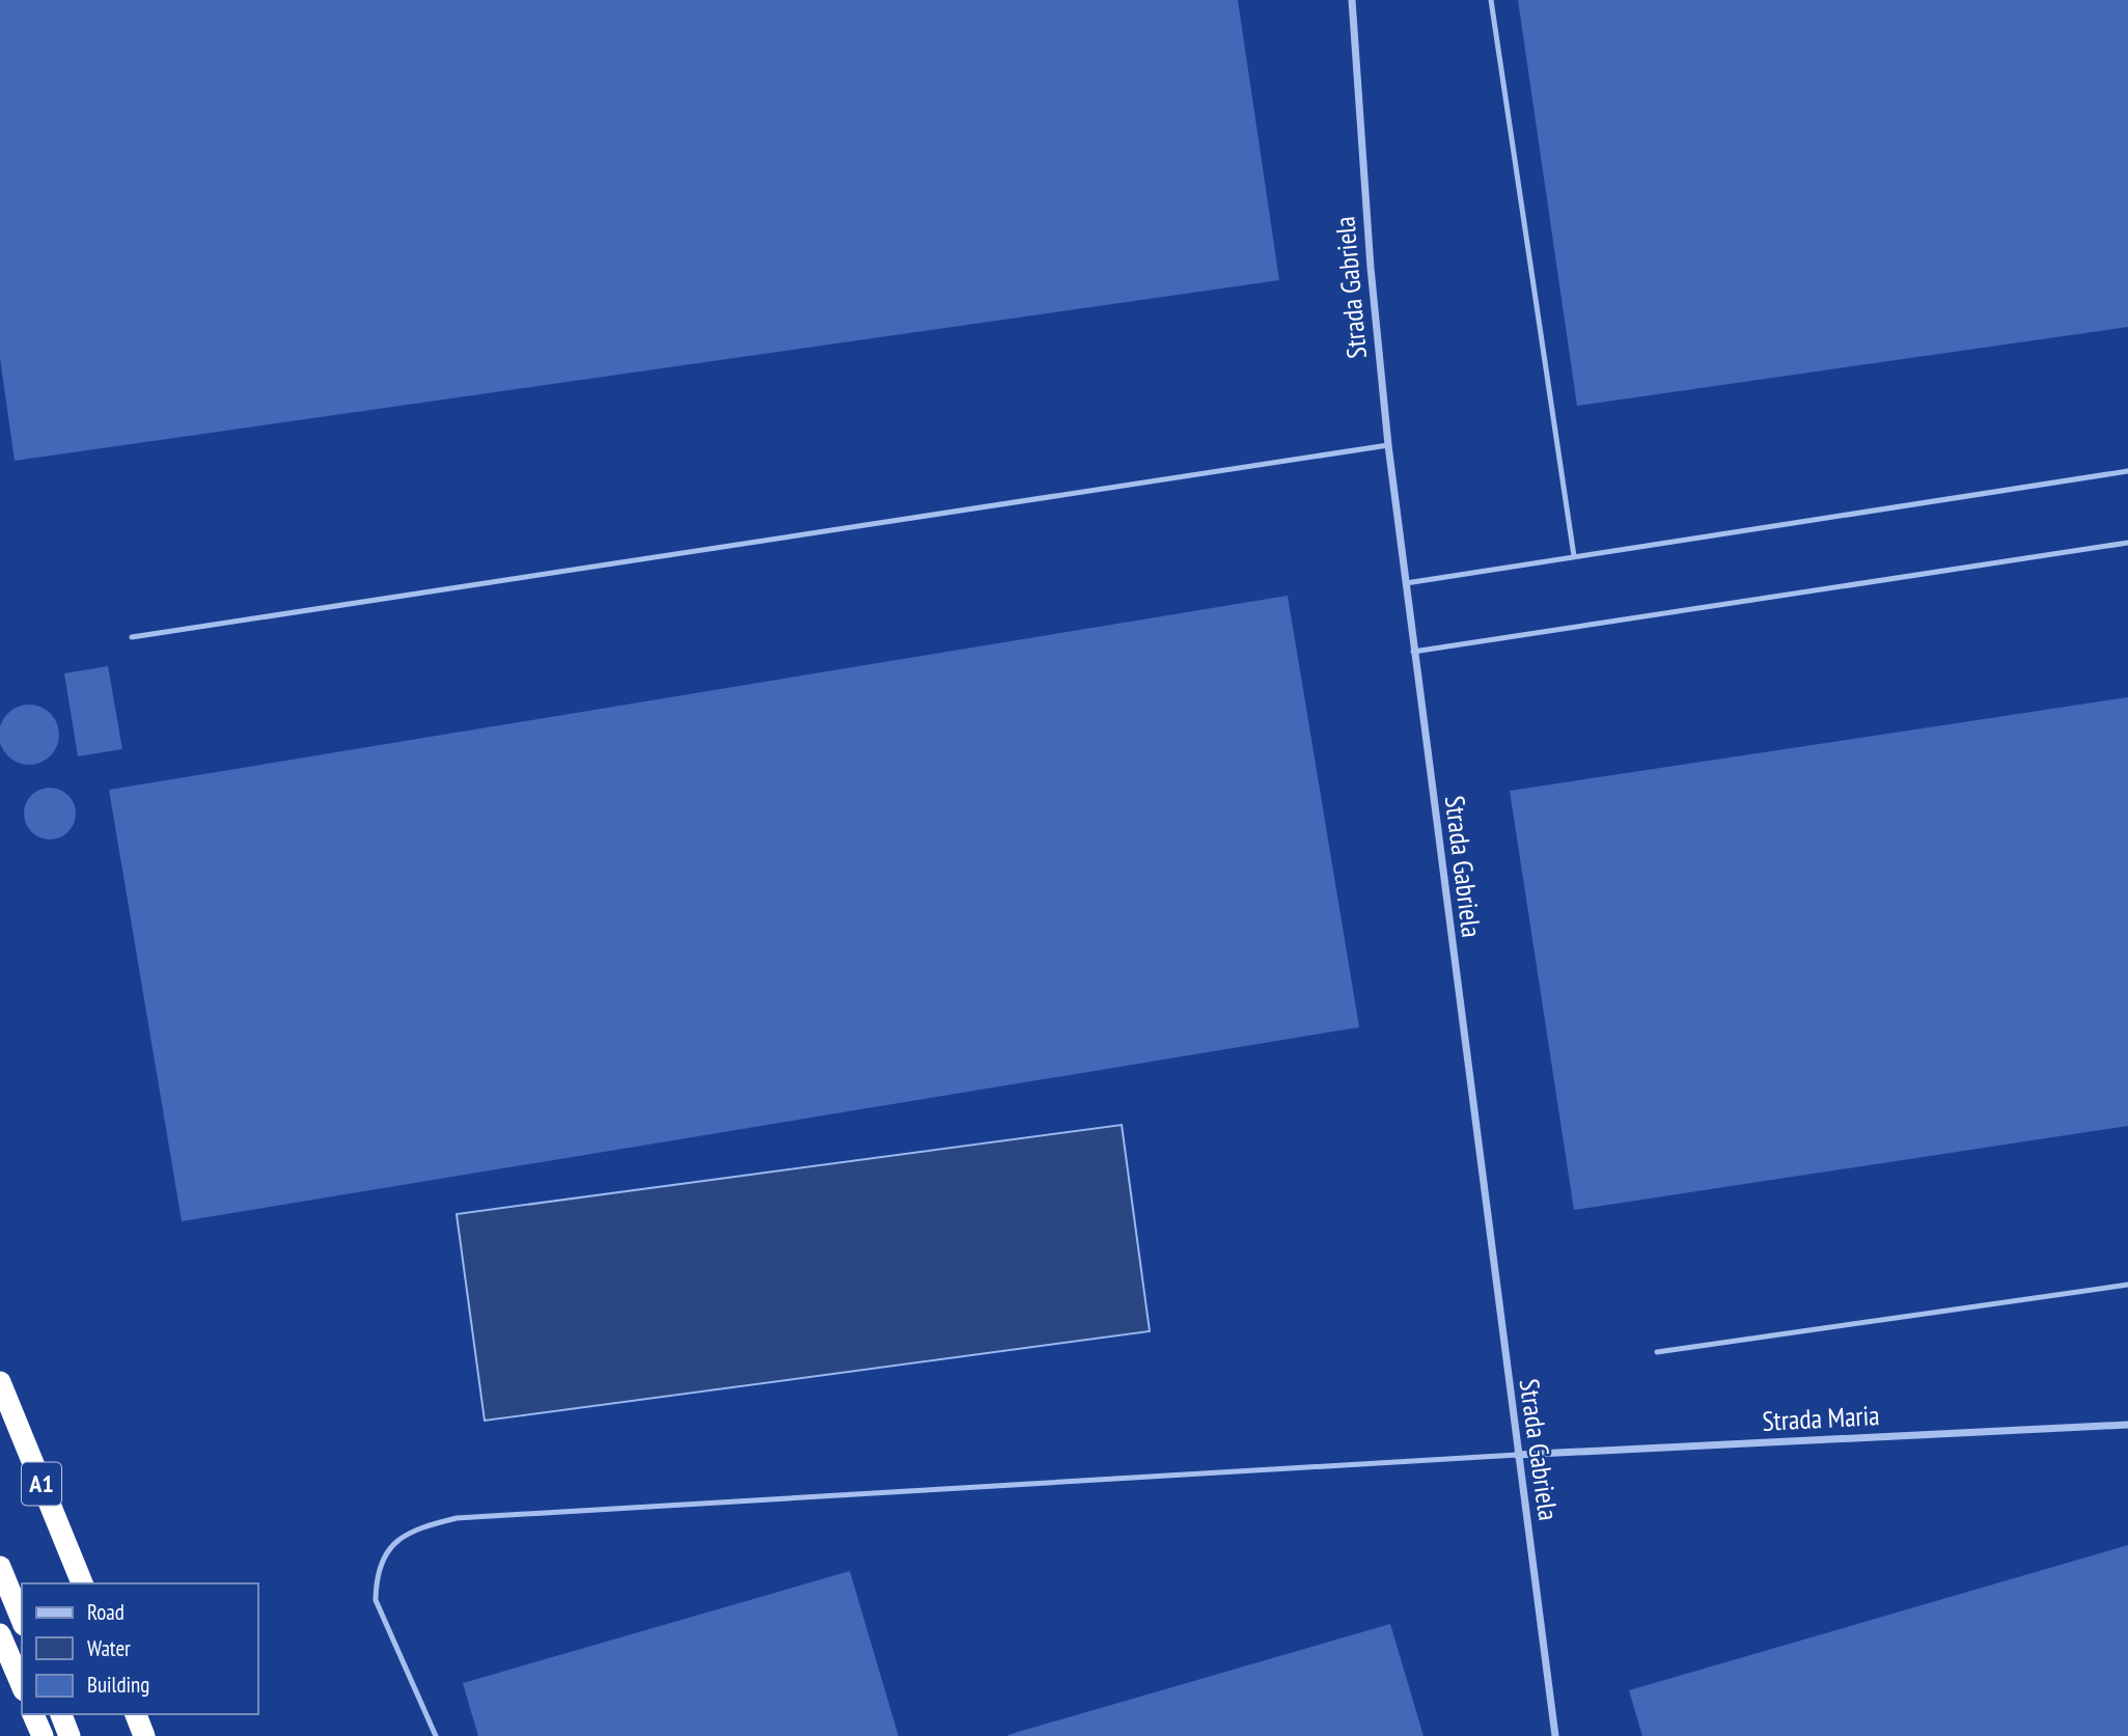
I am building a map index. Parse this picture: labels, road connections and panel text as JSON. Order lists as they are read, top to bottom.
{
  "streets": {
    "highway": ["A1"],
    "street": ["Strada Gabriela", "Strada Maria"]
  },
  "crossings": [
    ["Strada Gabriela", "Strada Maria"]
  ],
  "legend": ["Road", "Water", "Building"]
}
